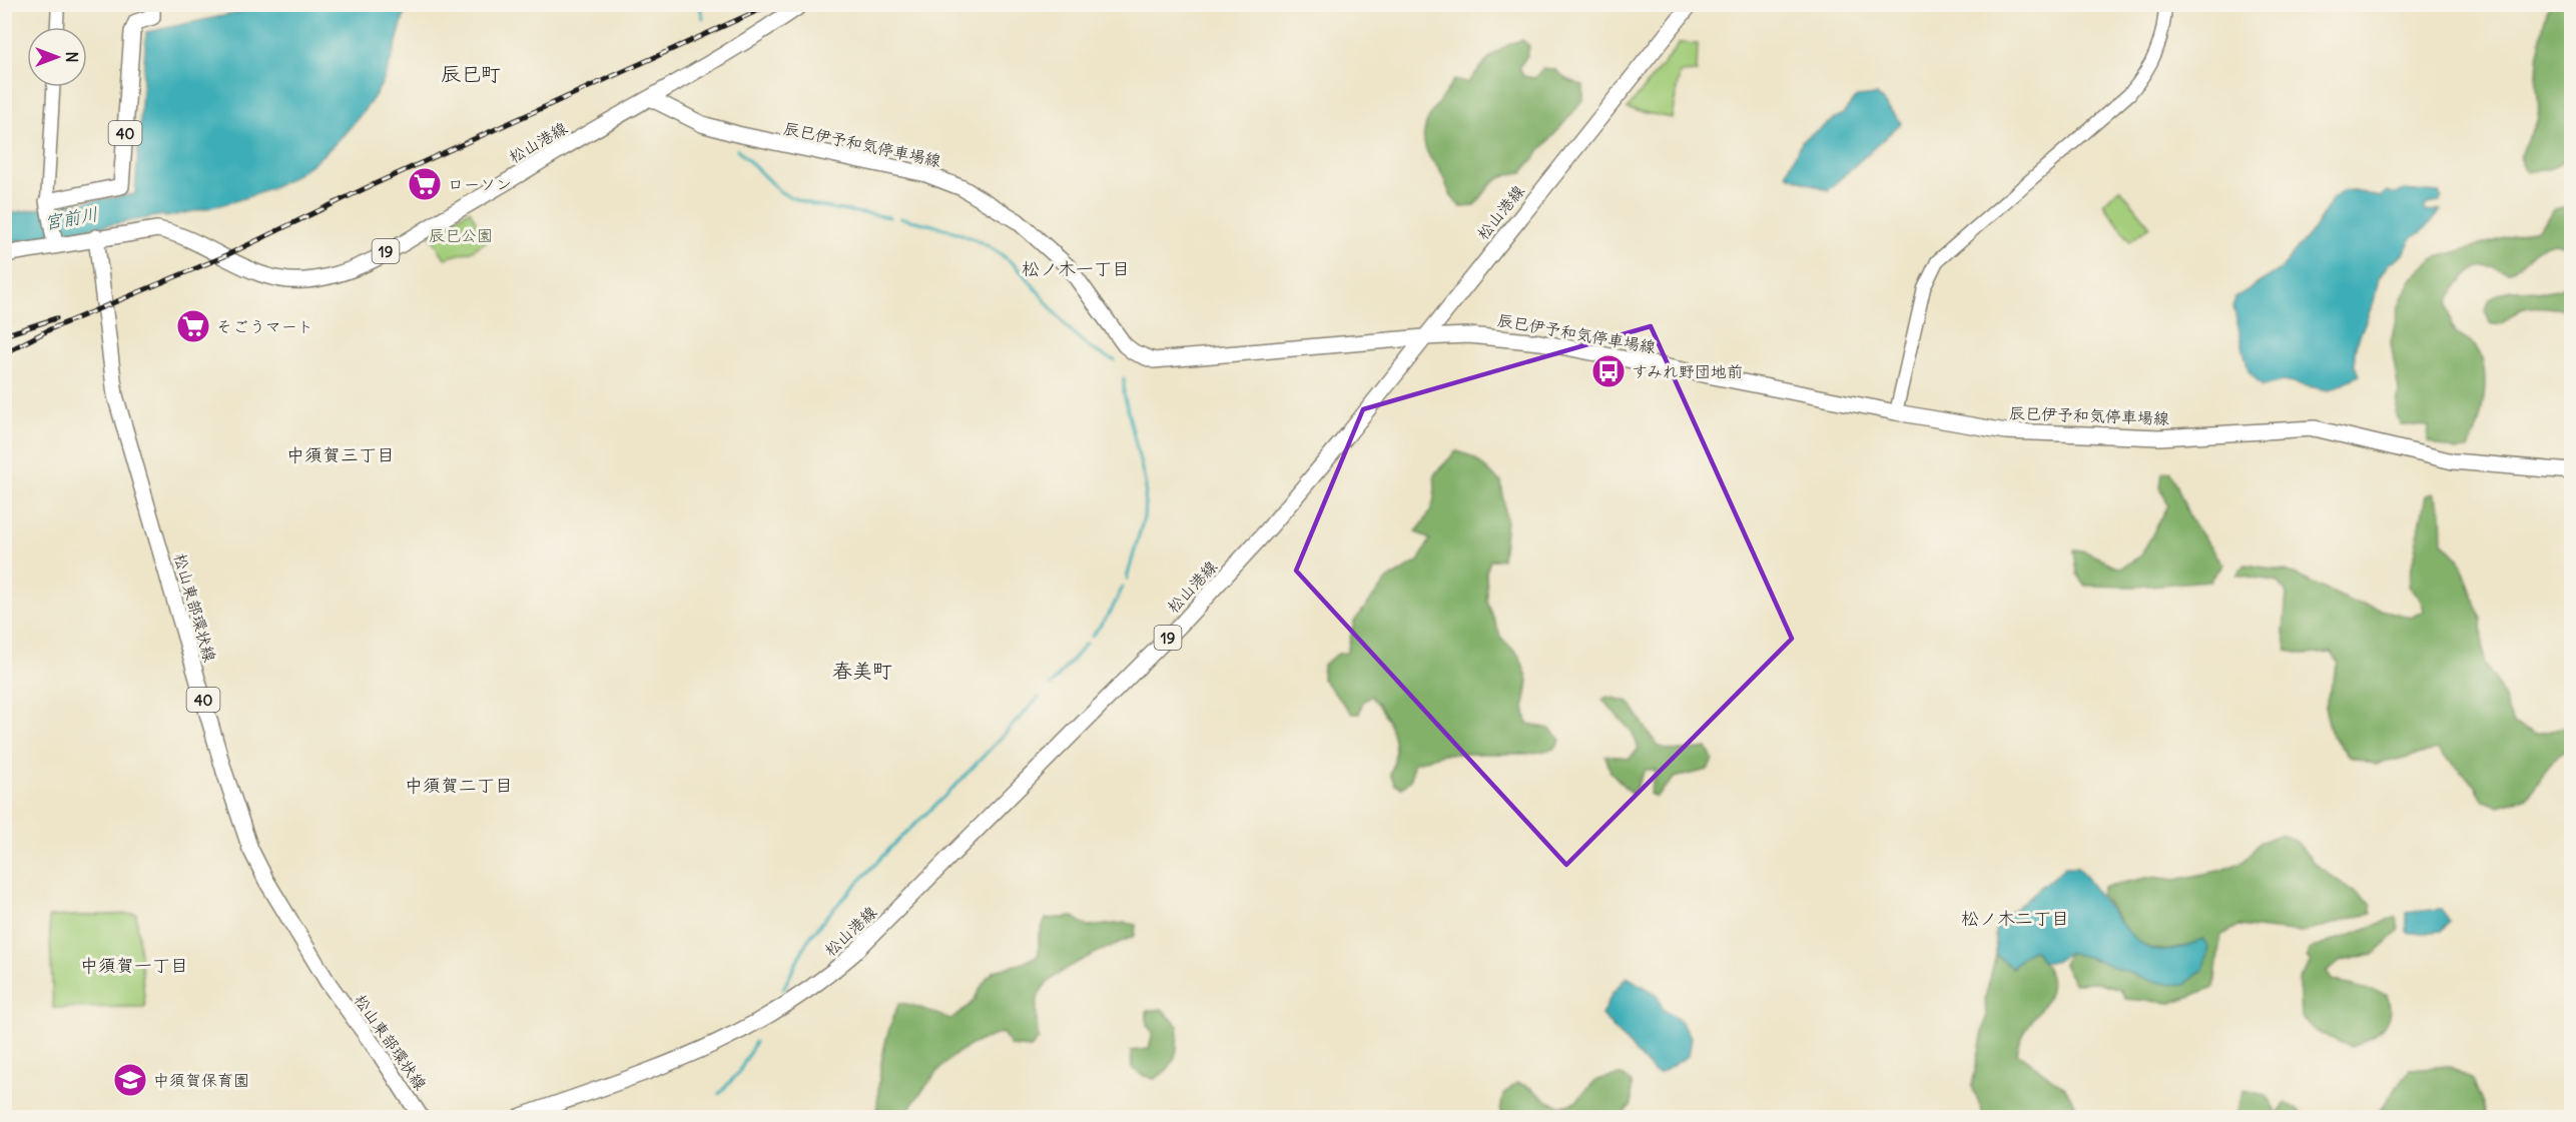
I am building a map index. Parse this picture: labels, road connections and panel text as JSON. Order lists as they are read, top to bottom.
{
  "streets": {
    "main road": [
      "40",
      "松山港線",
      "辰巳伊予和気停車場線",
      "19",
      "松山東部環状線"
    ]
  },
  "crossings": [
    ["松山港線", "辰巳伊予和気停車場線"],
    ["松山港線", "松山東部環状線"]
  ],
  "districts": [
    "辰巳町",
    "松ノ木一丁目",
    "中須賀三丁目",
    "春美町",
    "中須賀二丁目",
    "松ノ木二丁目",
    "中須賀一丁目"
  ],
  "water": ["宮前川"],
  "parks": ["辰巳公園"],
  "places": {
    "supermarket": ["ローソン", "そごうマート"],
    "bus stop": ["すみれ野団地前"],
    "school or university": ["中須賀保育園"]
  },
  "north": "right"
}
